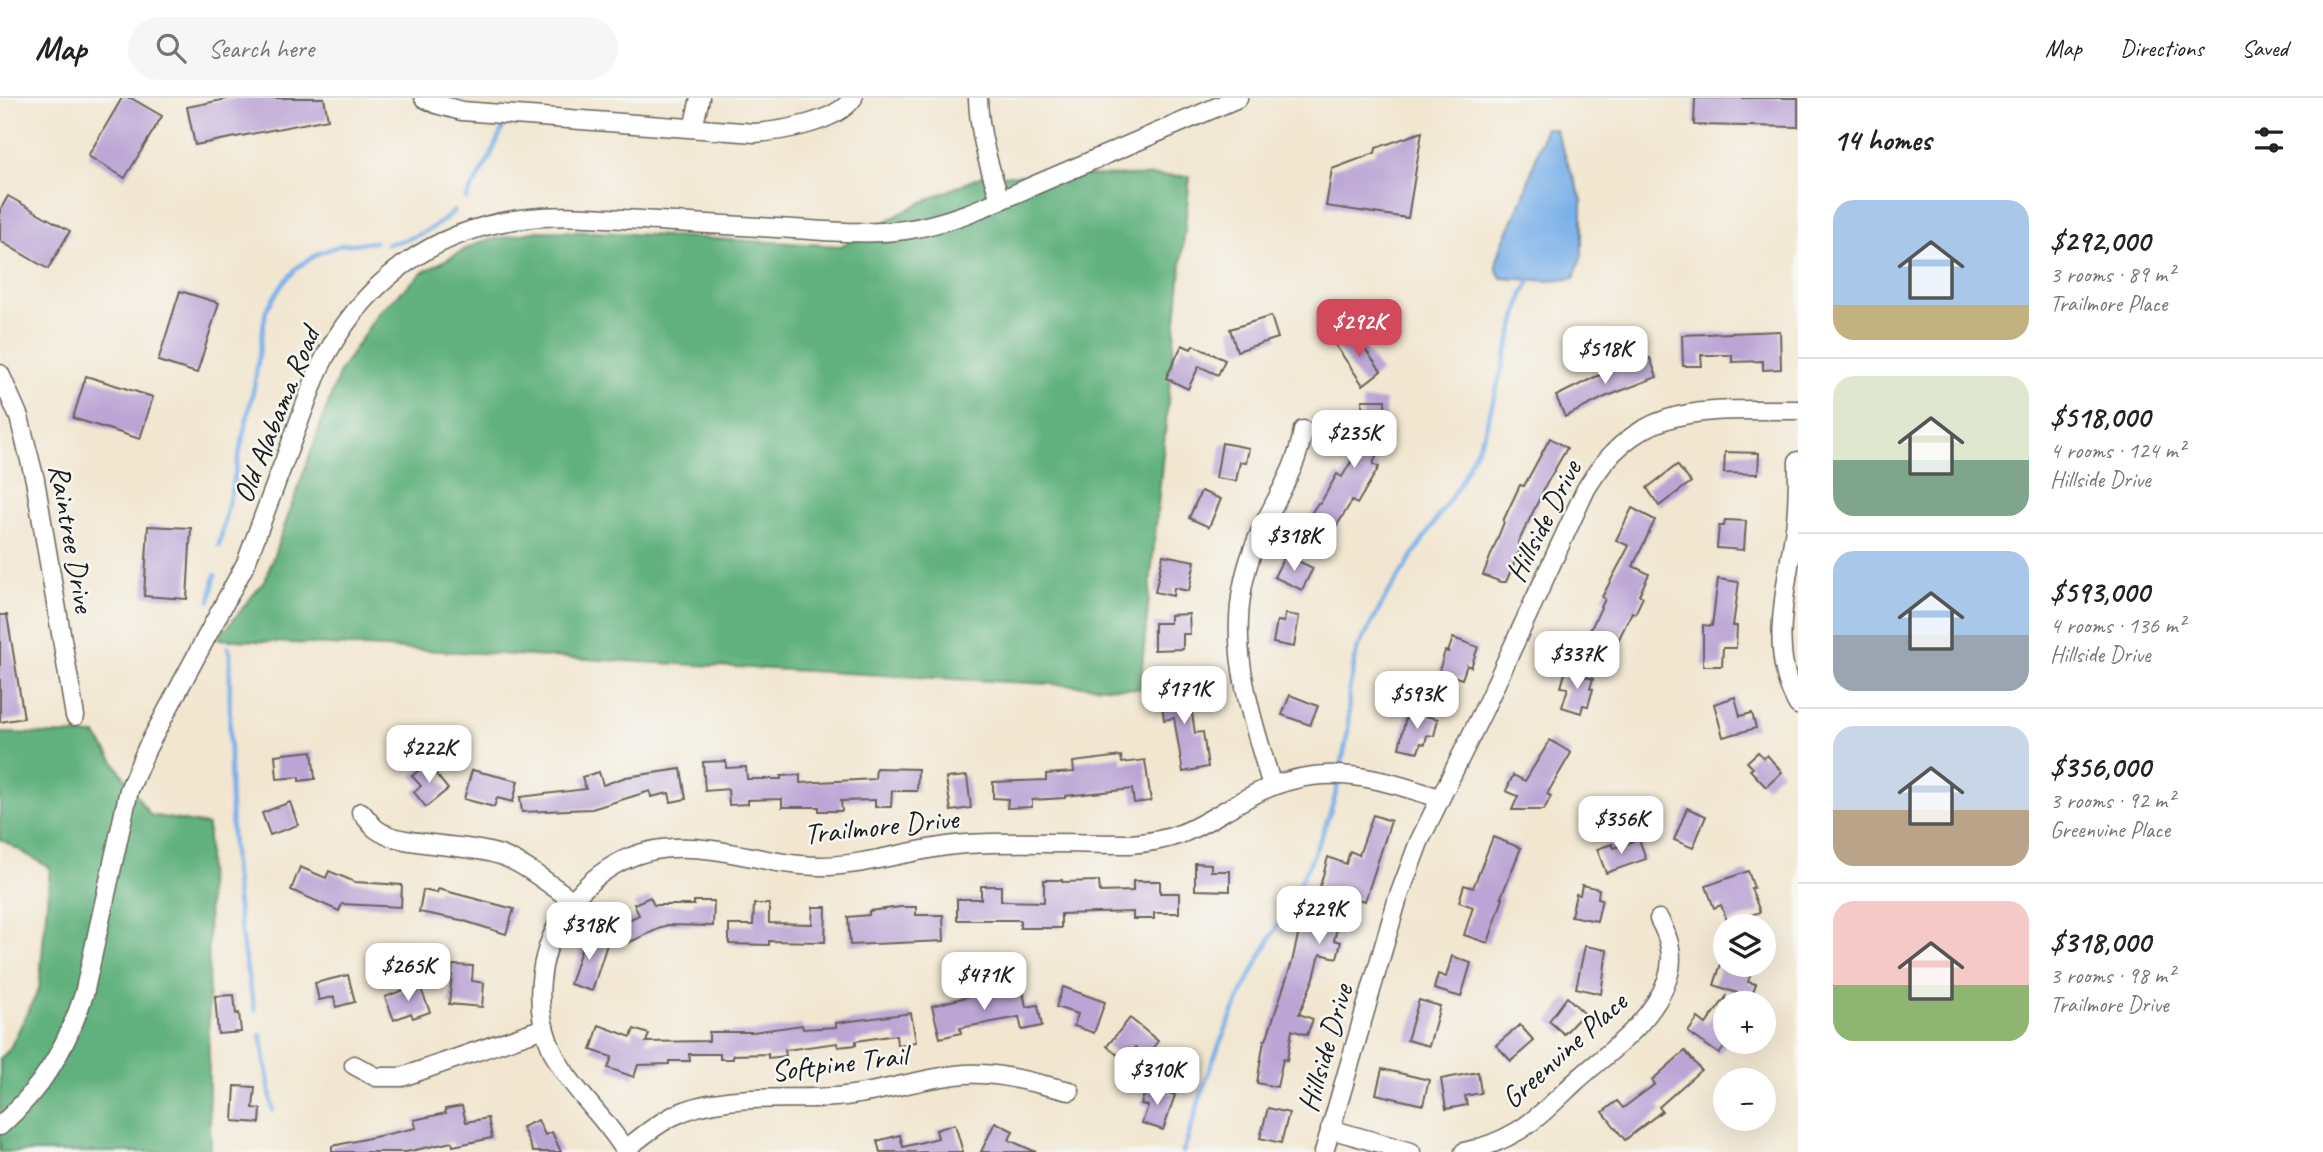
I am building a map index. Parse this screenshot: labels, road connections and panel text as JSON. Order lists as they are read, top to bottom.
{
  "streets": {
    "street": [
      "Old Alabama Road",
      "Hillside Drive",
      "Raintree Drive",
      "Trailmore Drive",
      "Greenvine Place",
      "Softpine Trail"
    ]
  },
  "crossings": [
    ["Hillside Drive", "Trailmore Drive"],
    ["Trailmore Drive", "Softpine Trail"]
  ],
  "page": {
    "header": "Map",
    "search": "Search here",
    "nav": ["Map", "Directions", "Saved"],
    "heading": "14 homes",
    "list": [
      {
        "name": "$292,000",
        "note": "3 rooms · 89 m² · Trailmore Place"
      },
      {
        "name": "$518,000",
        "note": "4 rooms · 124 m² · Hillside Drive"
      },
      {
        "name": "$593,000",
        "note": "4 rooms · 136 m² · Hillside Drive"
      },
      {
        "name": "$356,000",
        "note": "3 rooms · 92 m² · Greenvine Place"
      },
      {
        "name": "$318,000",
        "note": "3 rooms · 98 m² · Trailmore Drive"
      }
    ],
    "price": [
      "$292K",
      "$518K",
      "$235K",
      "$318K",
      "$337K",
      "$171K",
      "$593K",
      "$222K",
      "$356K",
      "$229K",
      "$318K",
      "$265K",
      "$471K",
      "$310K"
    ],
    "map_buttons": ["+", "−"]
  }
}
